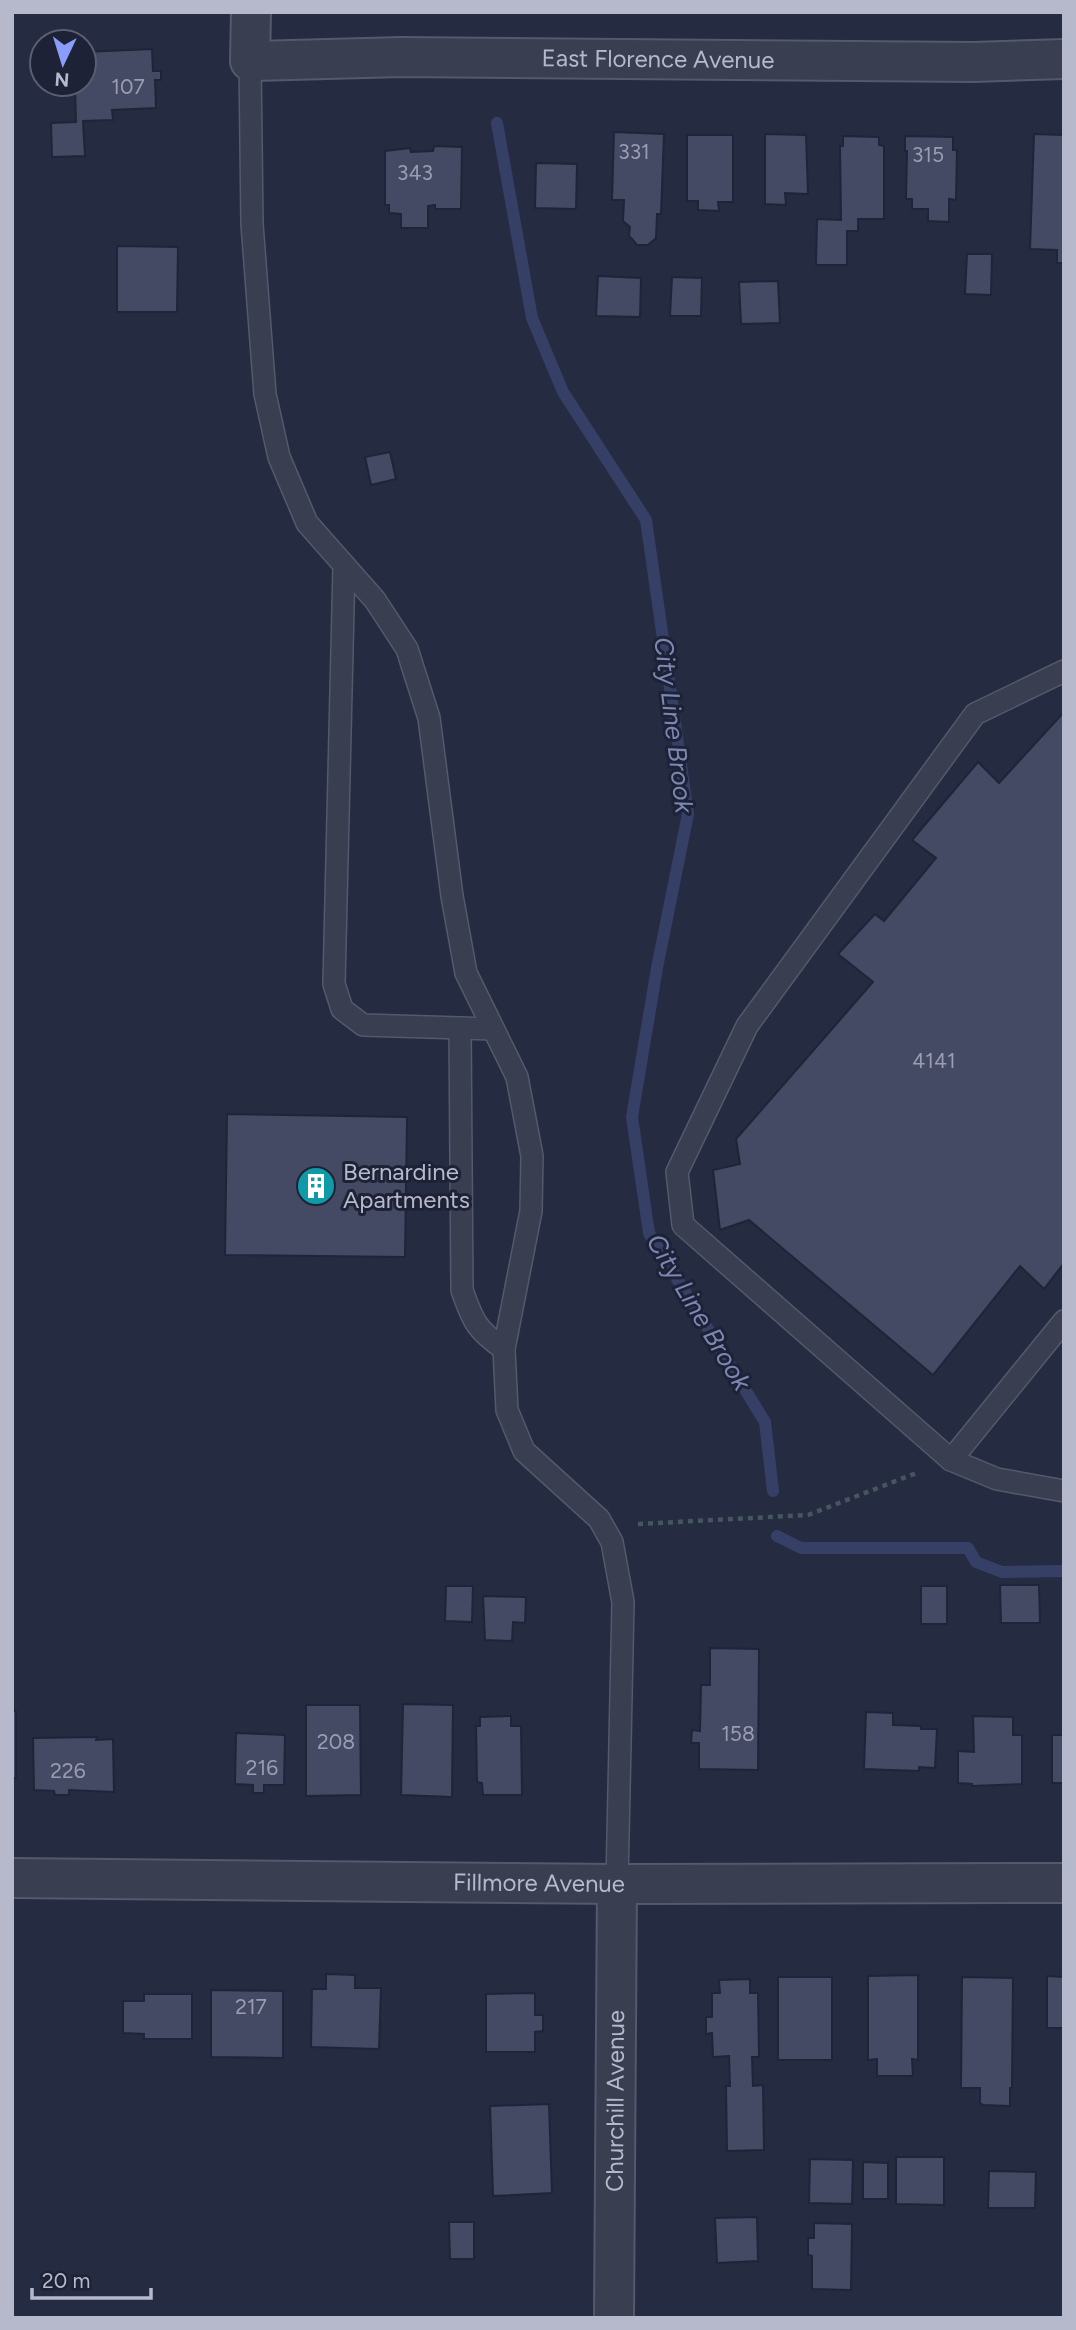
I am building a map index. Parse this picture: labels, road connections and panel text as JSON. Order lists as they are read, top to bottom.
{
  "streets": {
    "street": ["East Florence Avenue", "Fillmore Avenue", "Churchill Avenue"]
  },
  "crossings": [
    ["Fillmore Avenue", "Churchill Avenue"]
  ],
  "water": ["City Line Brook"],
  "places": {
    "building": ["Bernardine Apartments"]
  },
  "house_numbers": [
    "107",
    "331",
    "315",
    "343",
    "4141",
    "158",
    "208",
    "216",
    "226",
    "217"
  ],
  "scale_bar": "20 m",
  "north": "bottom"
}
